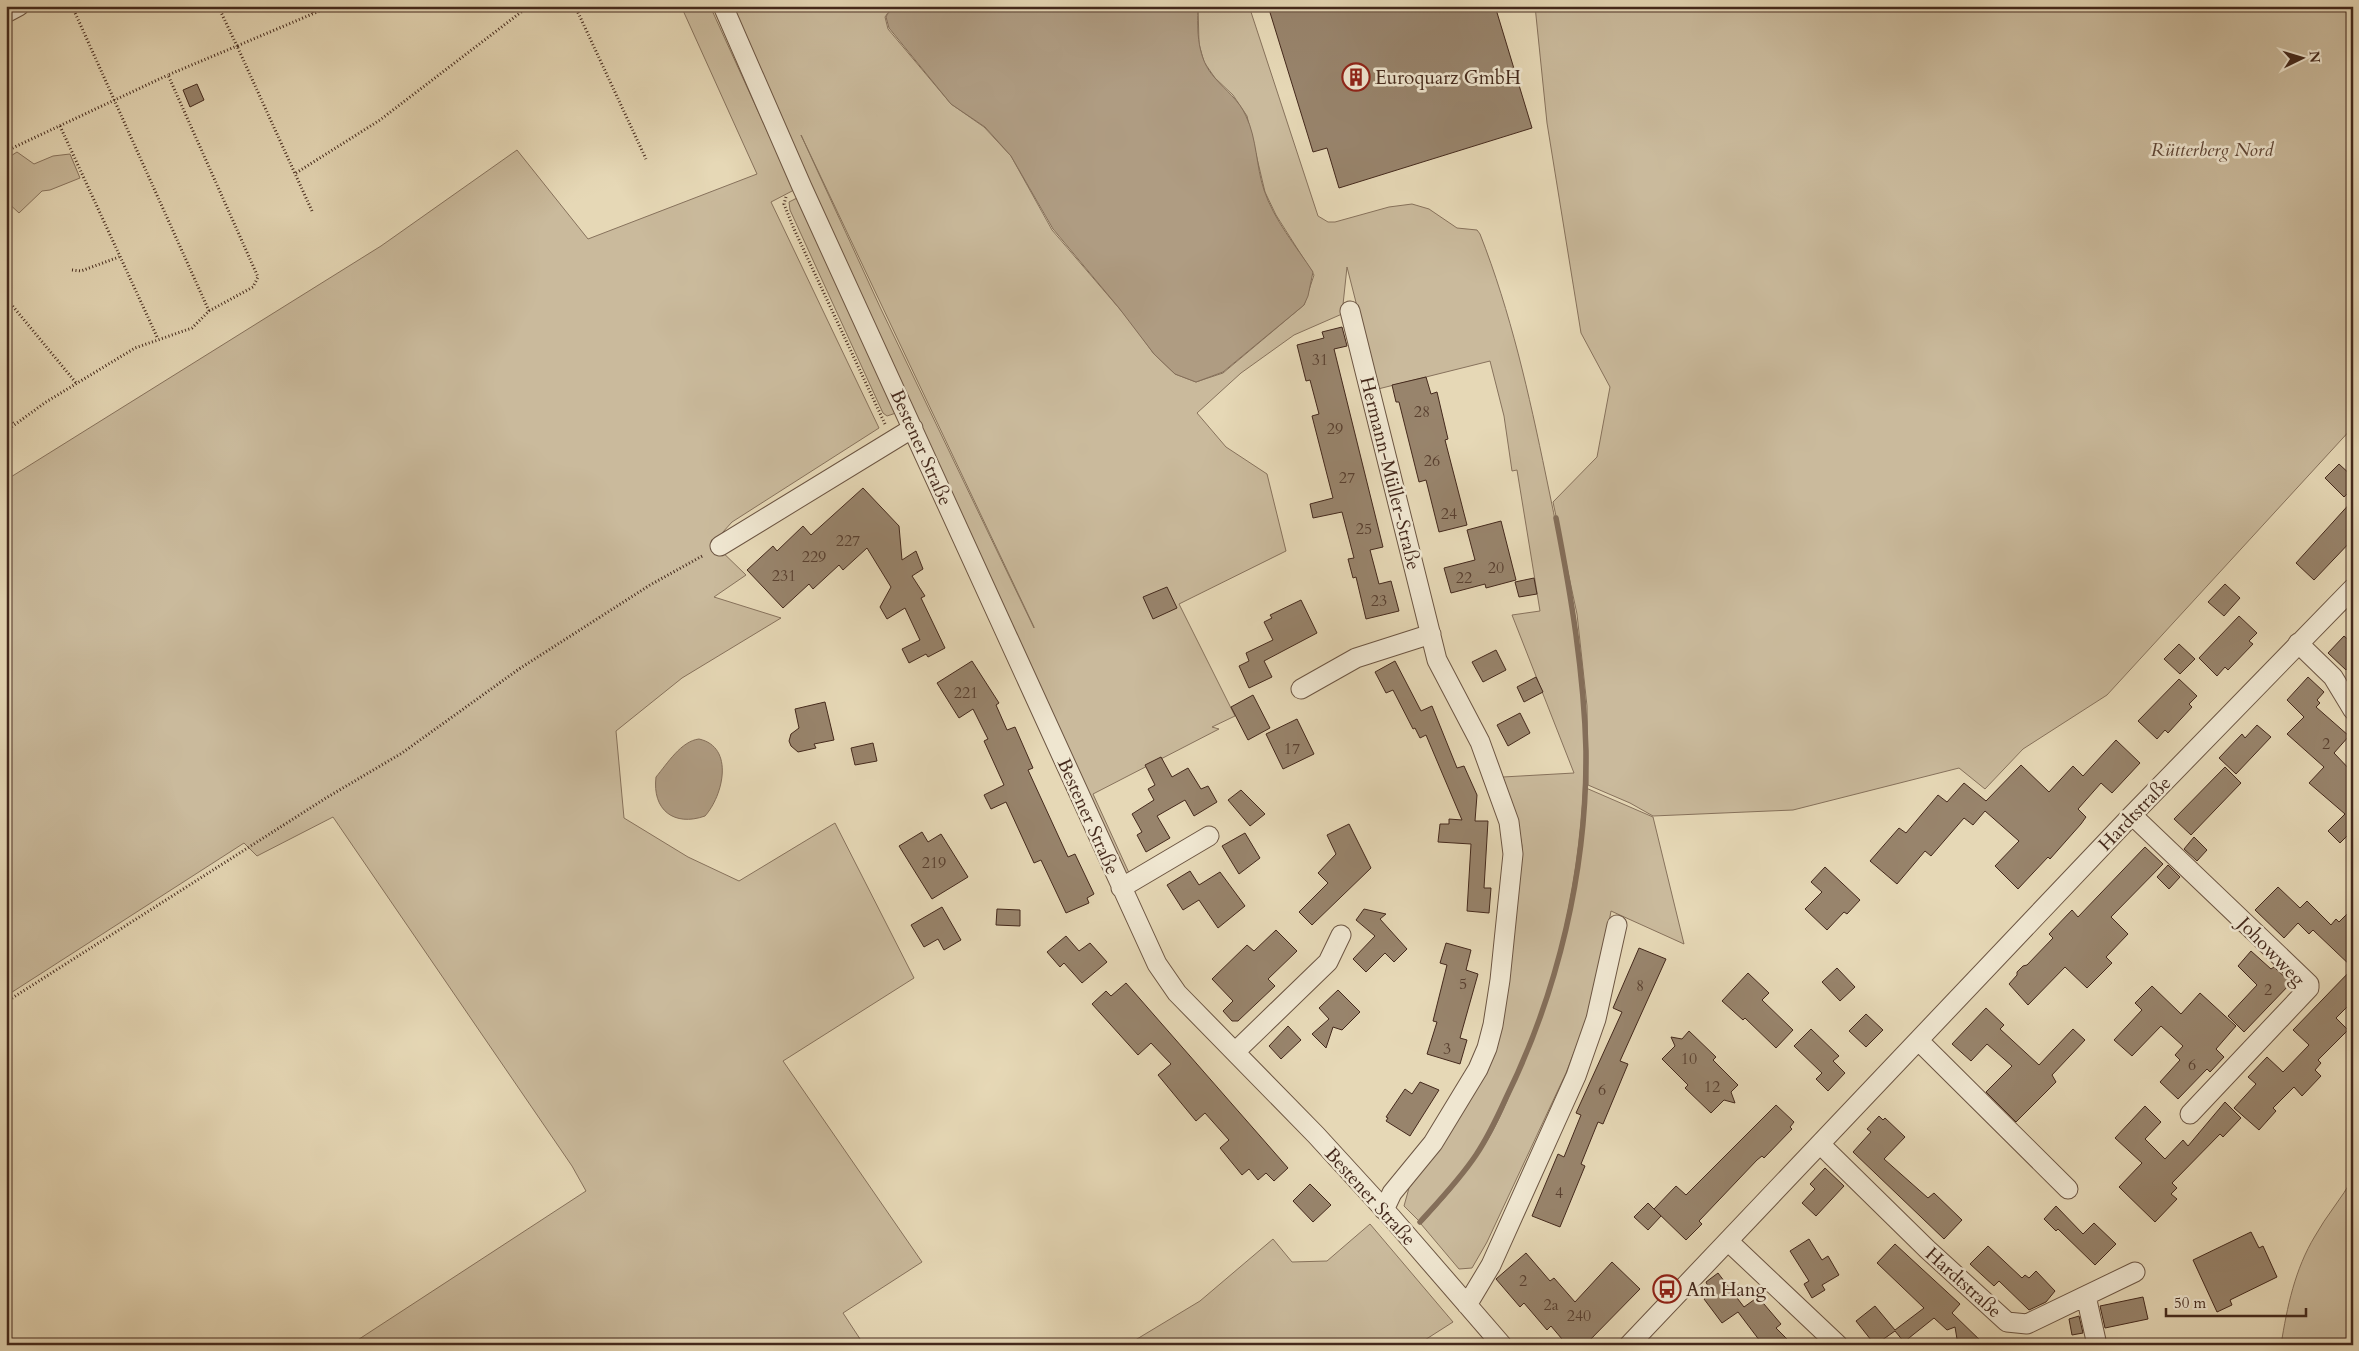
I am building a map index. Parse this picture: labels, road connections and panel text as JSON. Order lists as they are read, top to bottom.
{
  "streets": {
    "street": [
      "Bestener Straße",
      "Hermann-Müller-Straße",
      "Hardtstraße",
      "Johowweg"
    ]
  },
  "crossings": [
    ["Bestener Straße", "Hermann-Müller-Straße"],
    ["Hardtstraße", "Johowweg"]
  ],
  "parks": ["Rütterberg Nord"],
  "places": {
    "building": ["Euroquarz GmbH"],
    "bus stop": ["Am Hang"]
  },
  "house_numbers": [
    "31",
    "28",
    "29",
    "26",
    "27",
    "24",
    "25",
    "227",
    "229",
    "20",
    "231",
    "22",
    "23",
    "221",
    "2",
    "17",
    "219",
    "5",
    "8",
    "2",
    "3",
    "10",
    "6",
    "12",
    "6",
    "4",
    "2",
    "2a",
    "240"
  ],
  "scale_bar": "50 m",
  "north": "right"
}
